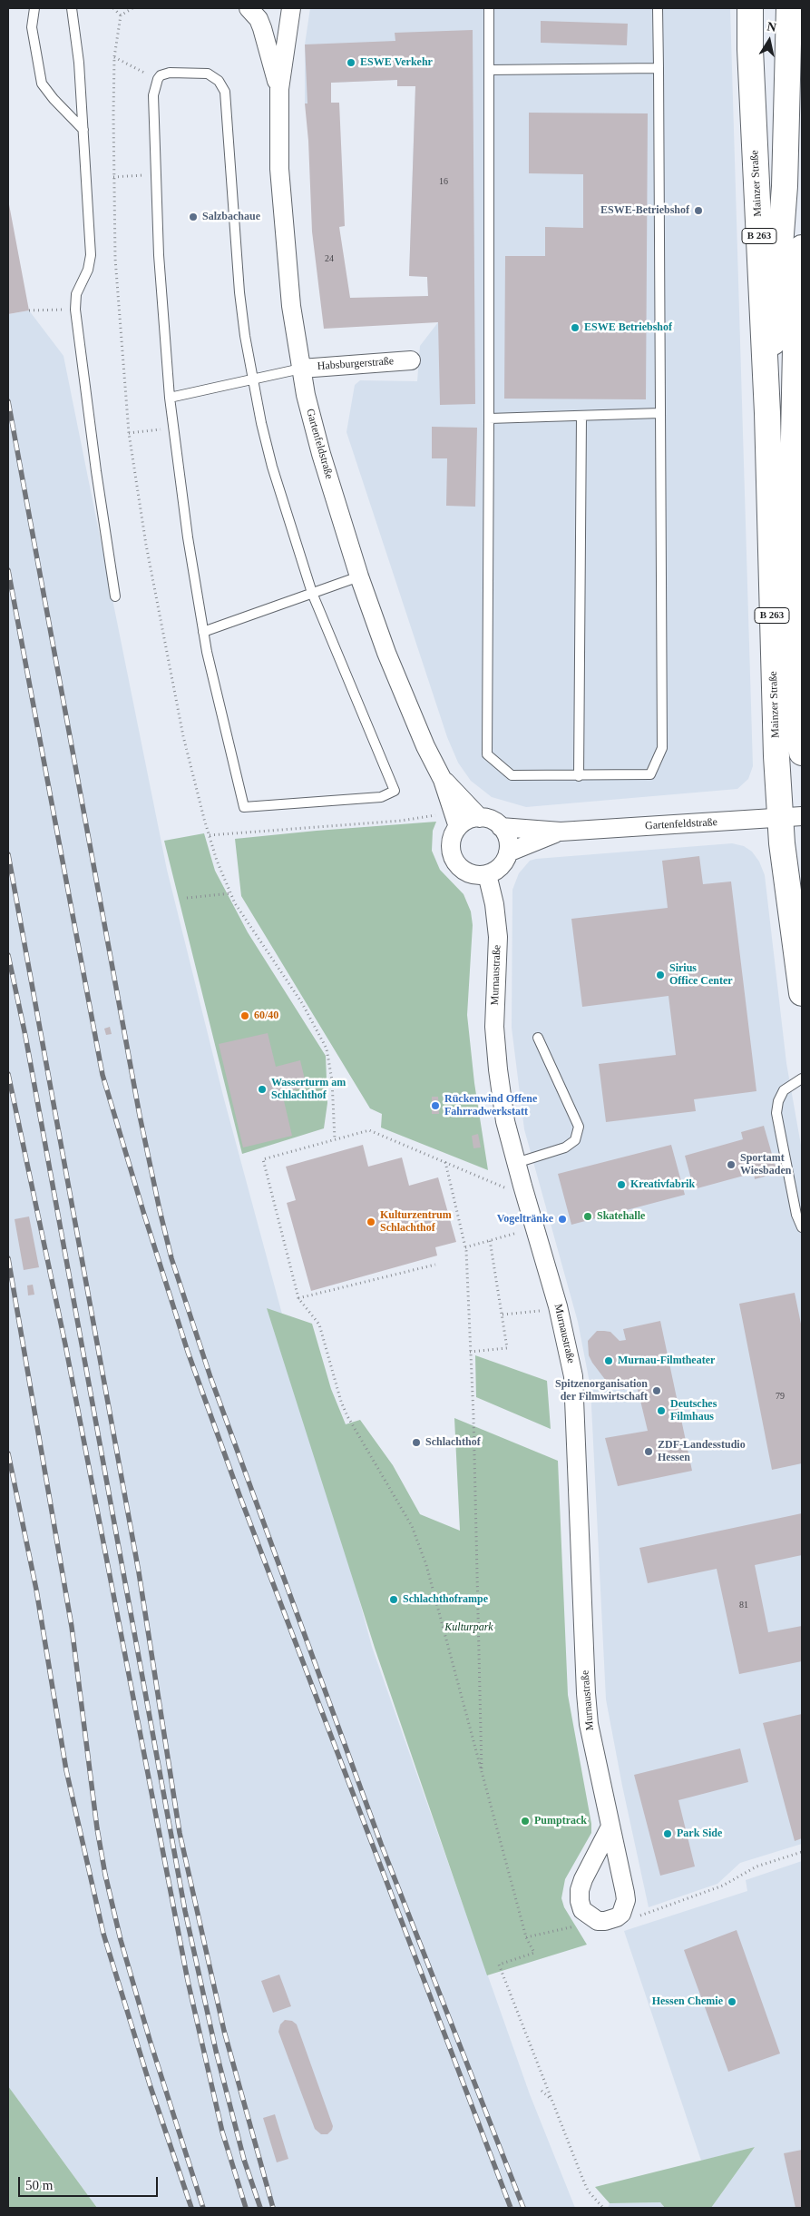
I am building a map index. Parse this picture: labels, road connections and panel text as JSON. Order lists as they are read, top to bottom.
{
  "streets": {
    "main road": ["Mainzer Straße", "B 263"],
    "street": ["Habsburgerstraße", "Gartenfeldstraße", "Murnaustraße"]
  },
  "crossings": [
    ["Mainzer Straße", "Gartenfeldstraße"],
    ["Habsburgerstraße", "Gartenfeldstraße"],
    ["Gartenfeldstraße", "Murnaustraße"]
  ],
  "parks": ["Kulturpark"],
  "places": [
    "ESWE Verkehr",
    "ESWE-Betriebshof",
    "Salzbachaue",
    "ESWE Betriebshof",
    "Sirius Office Center",
    "60/40",
    "Wasserturm am Schlachthof",
    "Rückenwind Offene Fahrradwerkstatt",
    "Sportamt Wiesbaden",
    "Kreativfabrik",
    "Skatehalle",
    "Vogeltränke",
    "Kulturzentrum Schlachthof",
    "Murnau-Filmtheater",
    "Spitzenorganisation der Filmwirtschaft",
    "Deutsches Filmhaus",
    "Schlachthof",
    "ZDF-Landesstudio Hessen",
    "Schlachthoframpe",
    "Pumptrack",
    "Park Side",
    "Hessen Chemie"
  ],
  "house_numbers": [
    "16",
    "24",
    "79",
    "81"
  ],
  "scale_bar": "50 m",
  "north": "top"
}
